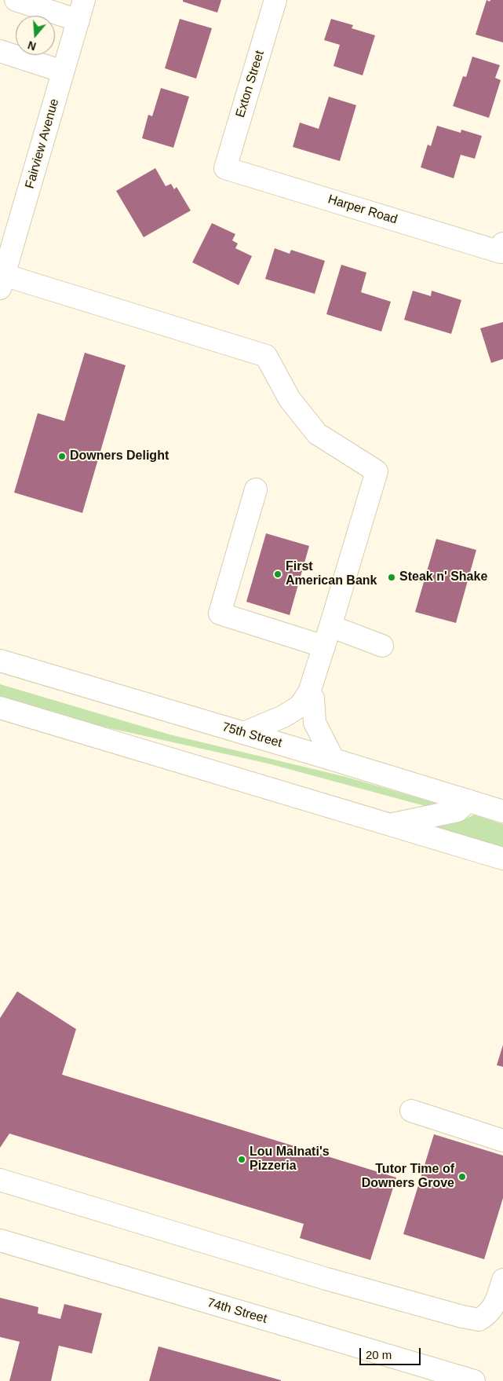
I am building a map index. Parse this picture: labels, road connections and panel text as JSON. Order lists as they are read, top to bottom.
{
  "streets": {
    "street": [
      "Exton Street",
      "Fairview Avenue",
      "Harper Road",
      "75th Street",
      "74th Street"
    ]
  },
  "crossings": [
    ["Exton Street", "Harper Road"]
  ],
  "places": [
    "Downers Delight",
    "First American Bank",
    "Steak n' Shake",
    "Lou Malnati's Pizzeria",
    "Tutor Time of Downers Grove"
  ],
  "scale_bar": "20 m",
  "north": "bottom"
}
